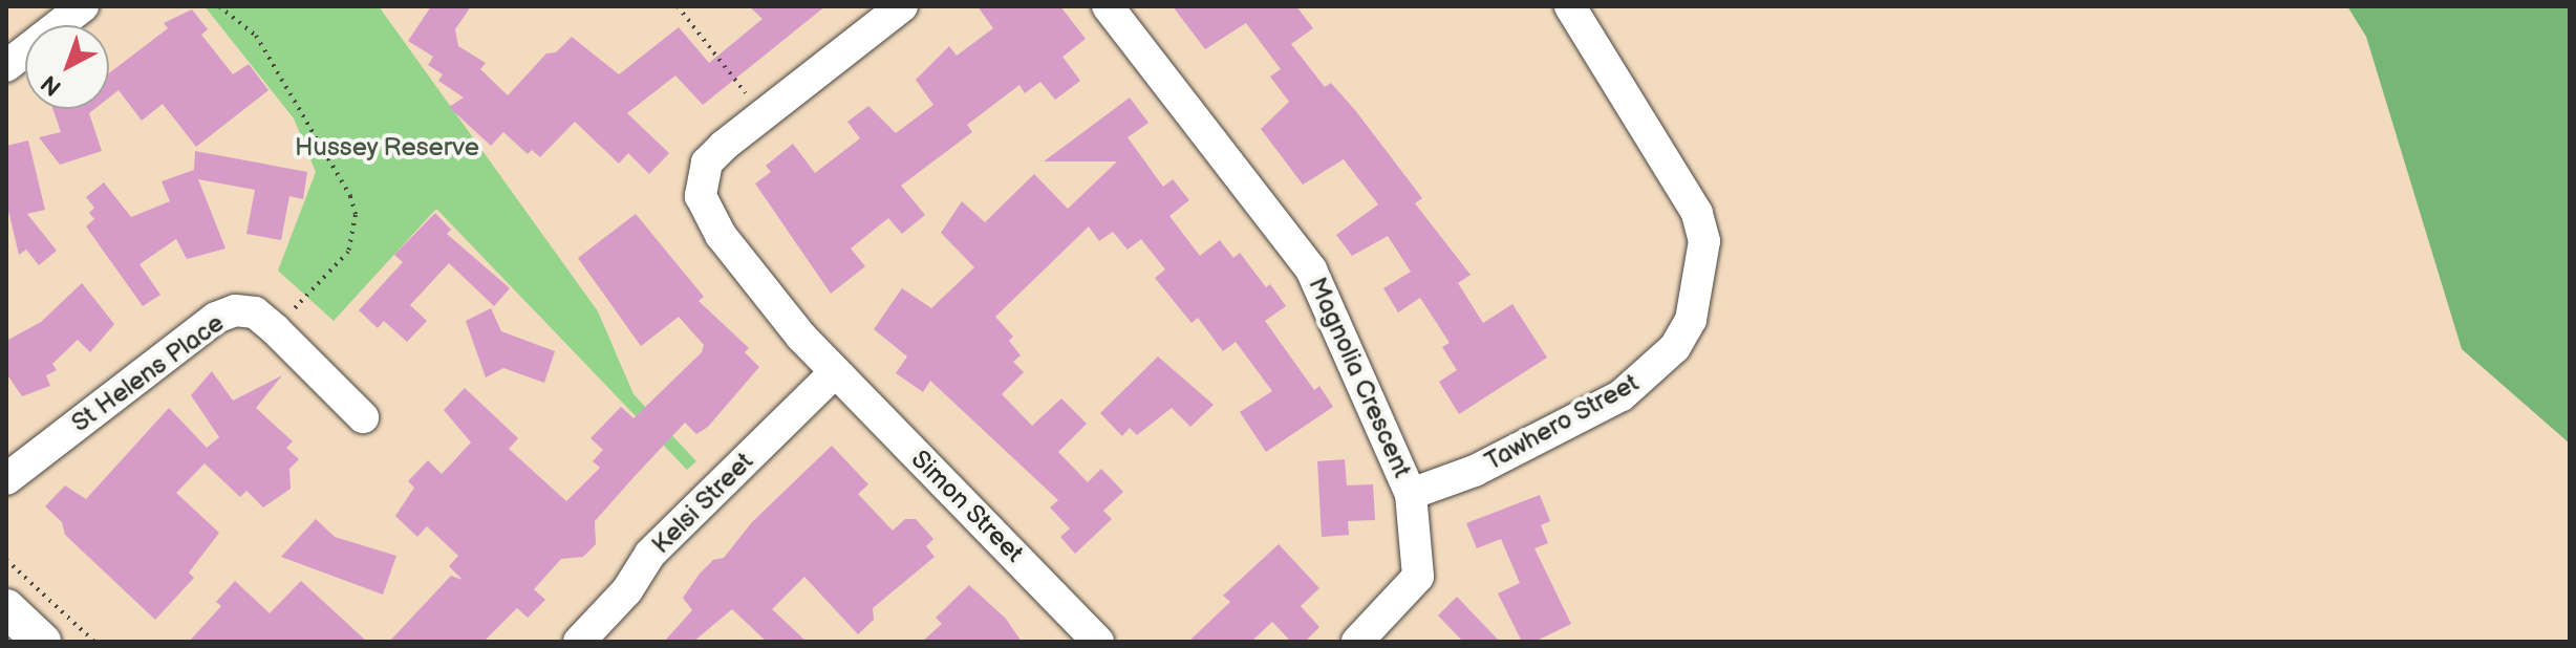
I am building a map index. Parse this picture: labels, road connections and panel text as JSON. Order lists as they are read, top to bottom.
{
  "streets": {
    "street": [
      "St Helens Place",
      "Magnolia Crescent",
      "Tawhero Street",
      "Kelsi Street",
      "Simon Street"
    ]
  },
  "crossings": [
    ["Magnolia Crescent", "Tawhero Street"],
    ["Kelsi Street", "Simon Street"]
  ],
  "parks": ["Hussey Reserve"],
  "north": "bottom left"
}
